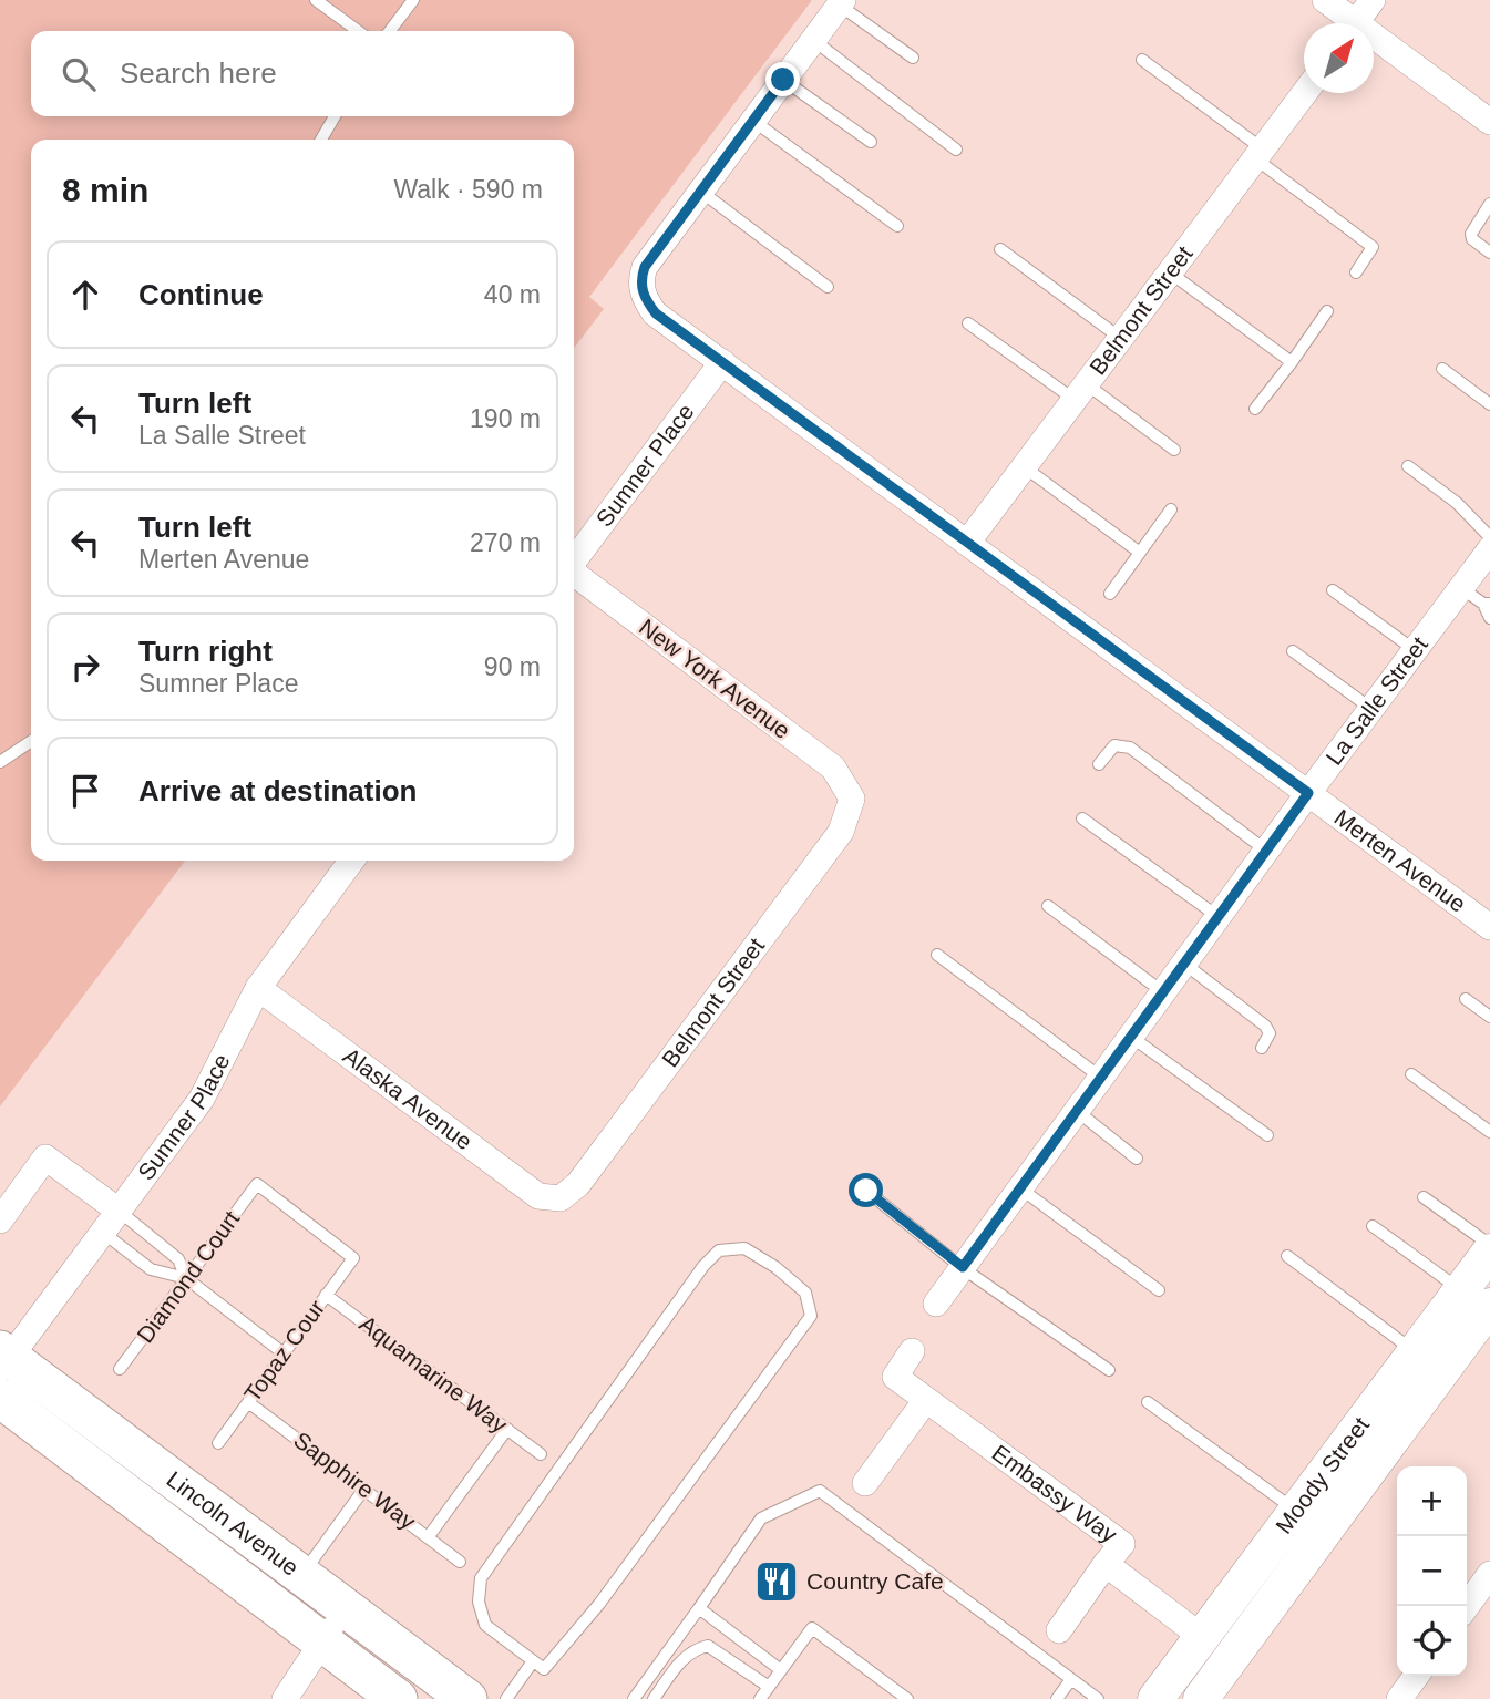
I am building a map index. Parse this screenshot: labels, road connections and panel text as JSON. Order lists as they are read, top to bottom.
{
  "streets": {
    "main road": ["Moody Street", "Lincoln Avenue"],
    "street": [
      "Belmont Street",
      "Sumner Place",
      "New York Avenue",
      "La Salle Street",
      "Merten Avenue",
      "Alaska Avenue",
      "Embassy Way"
    ],
    "lane": [
      "Diamond Court",
      "Topaz Cour",
      "Aquamarine Way",
      "Sapphire Way"
    ]
  },
  "crossings": [
    ["Belmont Street", "New York Avenue"],
    ["Belmont Street", "Merten Avenue"],
    ["Belmont Street", "Alaska Avenue"],
    ["Sumner Place", "Merten Avenue"],
    ["Sumner Place", "Alaska Avenue"],
    ["Sumner Place", "Lincoln Avenue"],
    ["La Salle Street", "Merten Avenue"],
    ["Diamond Court", "Topaz Cour"],
    ["Topaz Cour", "Aquamarine Way"],
    ["Topaz Cour", "Sapphire Way"],
    ["Moody Street", "Embassy Way"]
  ],
  "places": {
    "restaurant": ["Country Cafe"]
  },
  "north": "top right",
  "page": {
    "search": "Search here",
    "heading": ["8 min", "Walk · 590 m"],
    "list": [
      ["Continue", "40 m"],
      ["Turn left", "La Salle Street", "190 m"],
      ["Turn left", "Merten Avenue", "270 m"],
      ["Turn right", "Sumner Place", "90 m"],
      "Arrive at destination"
    ],
    "map_buttons": ["+", "−"]
  }
}
